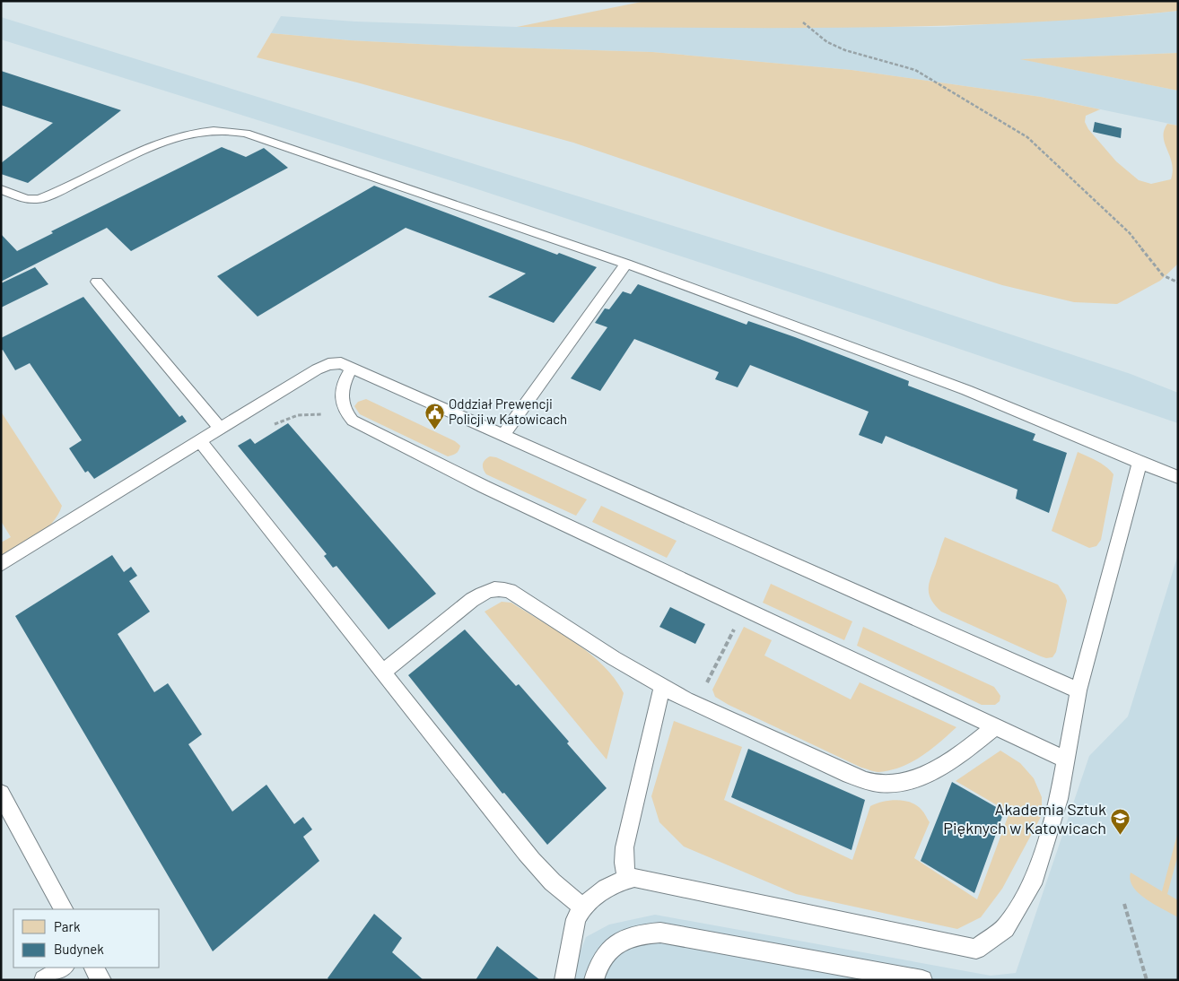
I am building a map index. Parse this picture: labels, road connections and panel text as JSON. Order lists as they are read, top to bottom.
{
  "places": {
    "public building": ["Oddział Prewencji Policji w Katowicach"],
    "school or university": ["Akademia Sztuk Pięknych w Katowicach"]
  },
  "legend": ["Park", "Budynek"]
}
